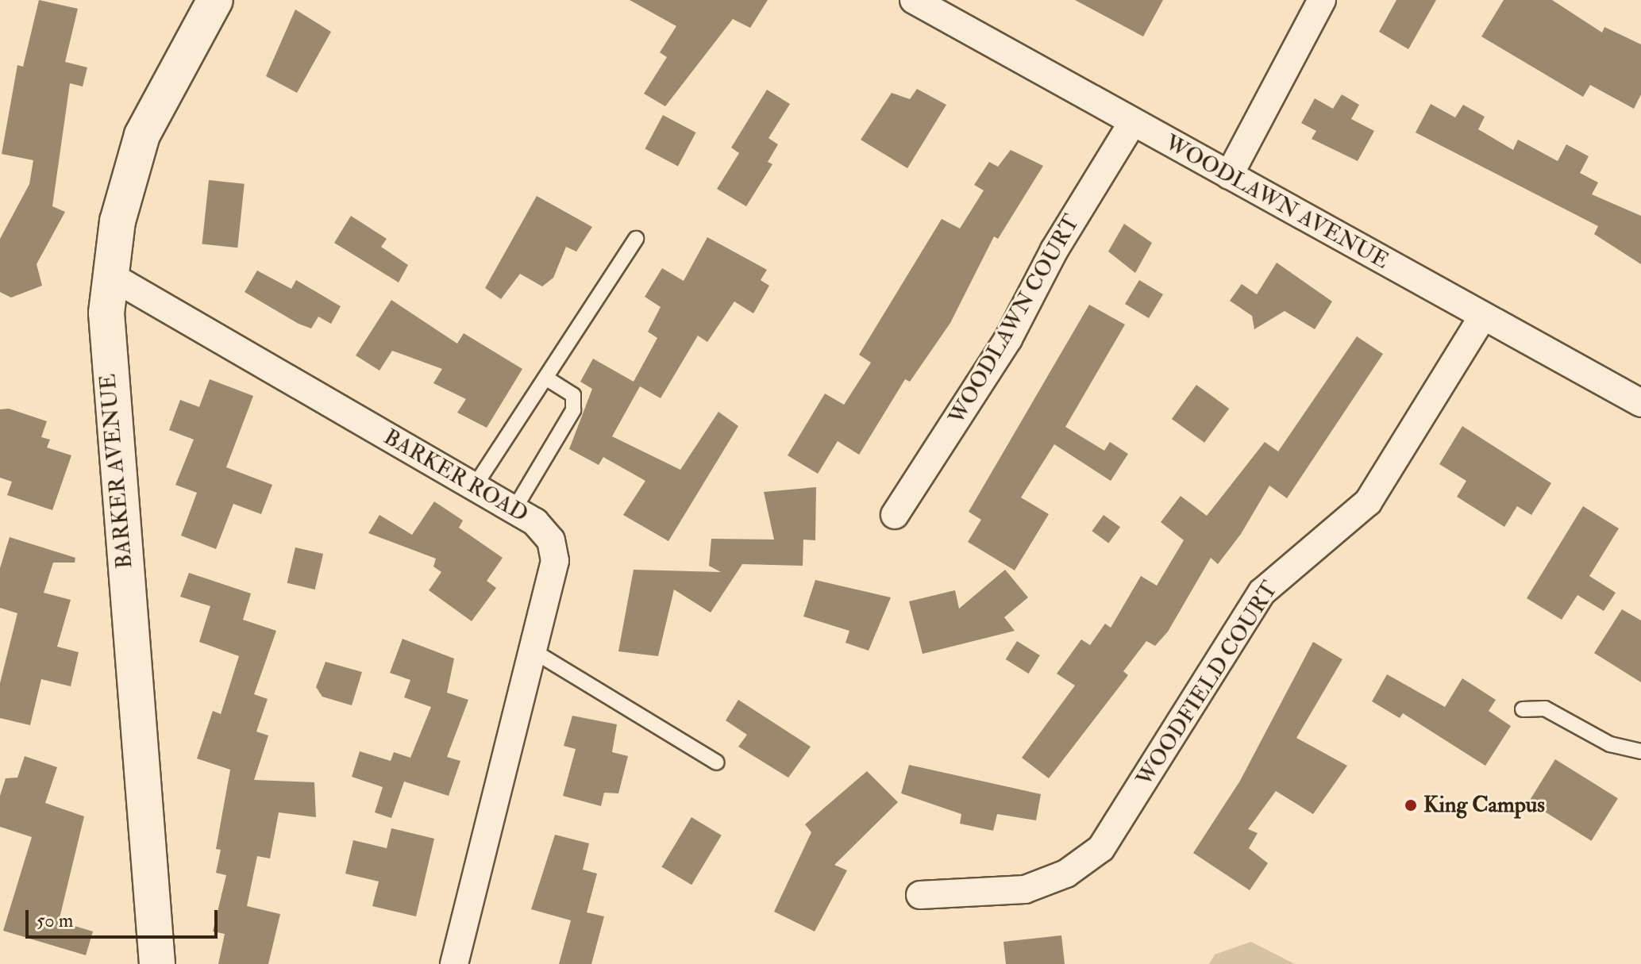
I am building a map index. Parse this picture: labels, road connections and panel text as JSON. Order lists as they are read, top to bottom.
{
  "streets": {
    "street": [
      "WOODLAWN AVENUE",
      "WOODLAWN COURT",
      "BARKER AVENUE",
      "BARKER ROAD",
      "WOODFIELD COURT"
    ]
  },
  "crossings": [
    ["WOODLAWN AVENUE", "WOODLAWN COURT"],
    ["WOODLAWN AVENUE", "WOODFIELD COURT"],
    ["BARKER AVENUE", "BARKER ROAD"]
  ],
  "places": ["King Campus"],
  "scale_bar": "50 m"
}
